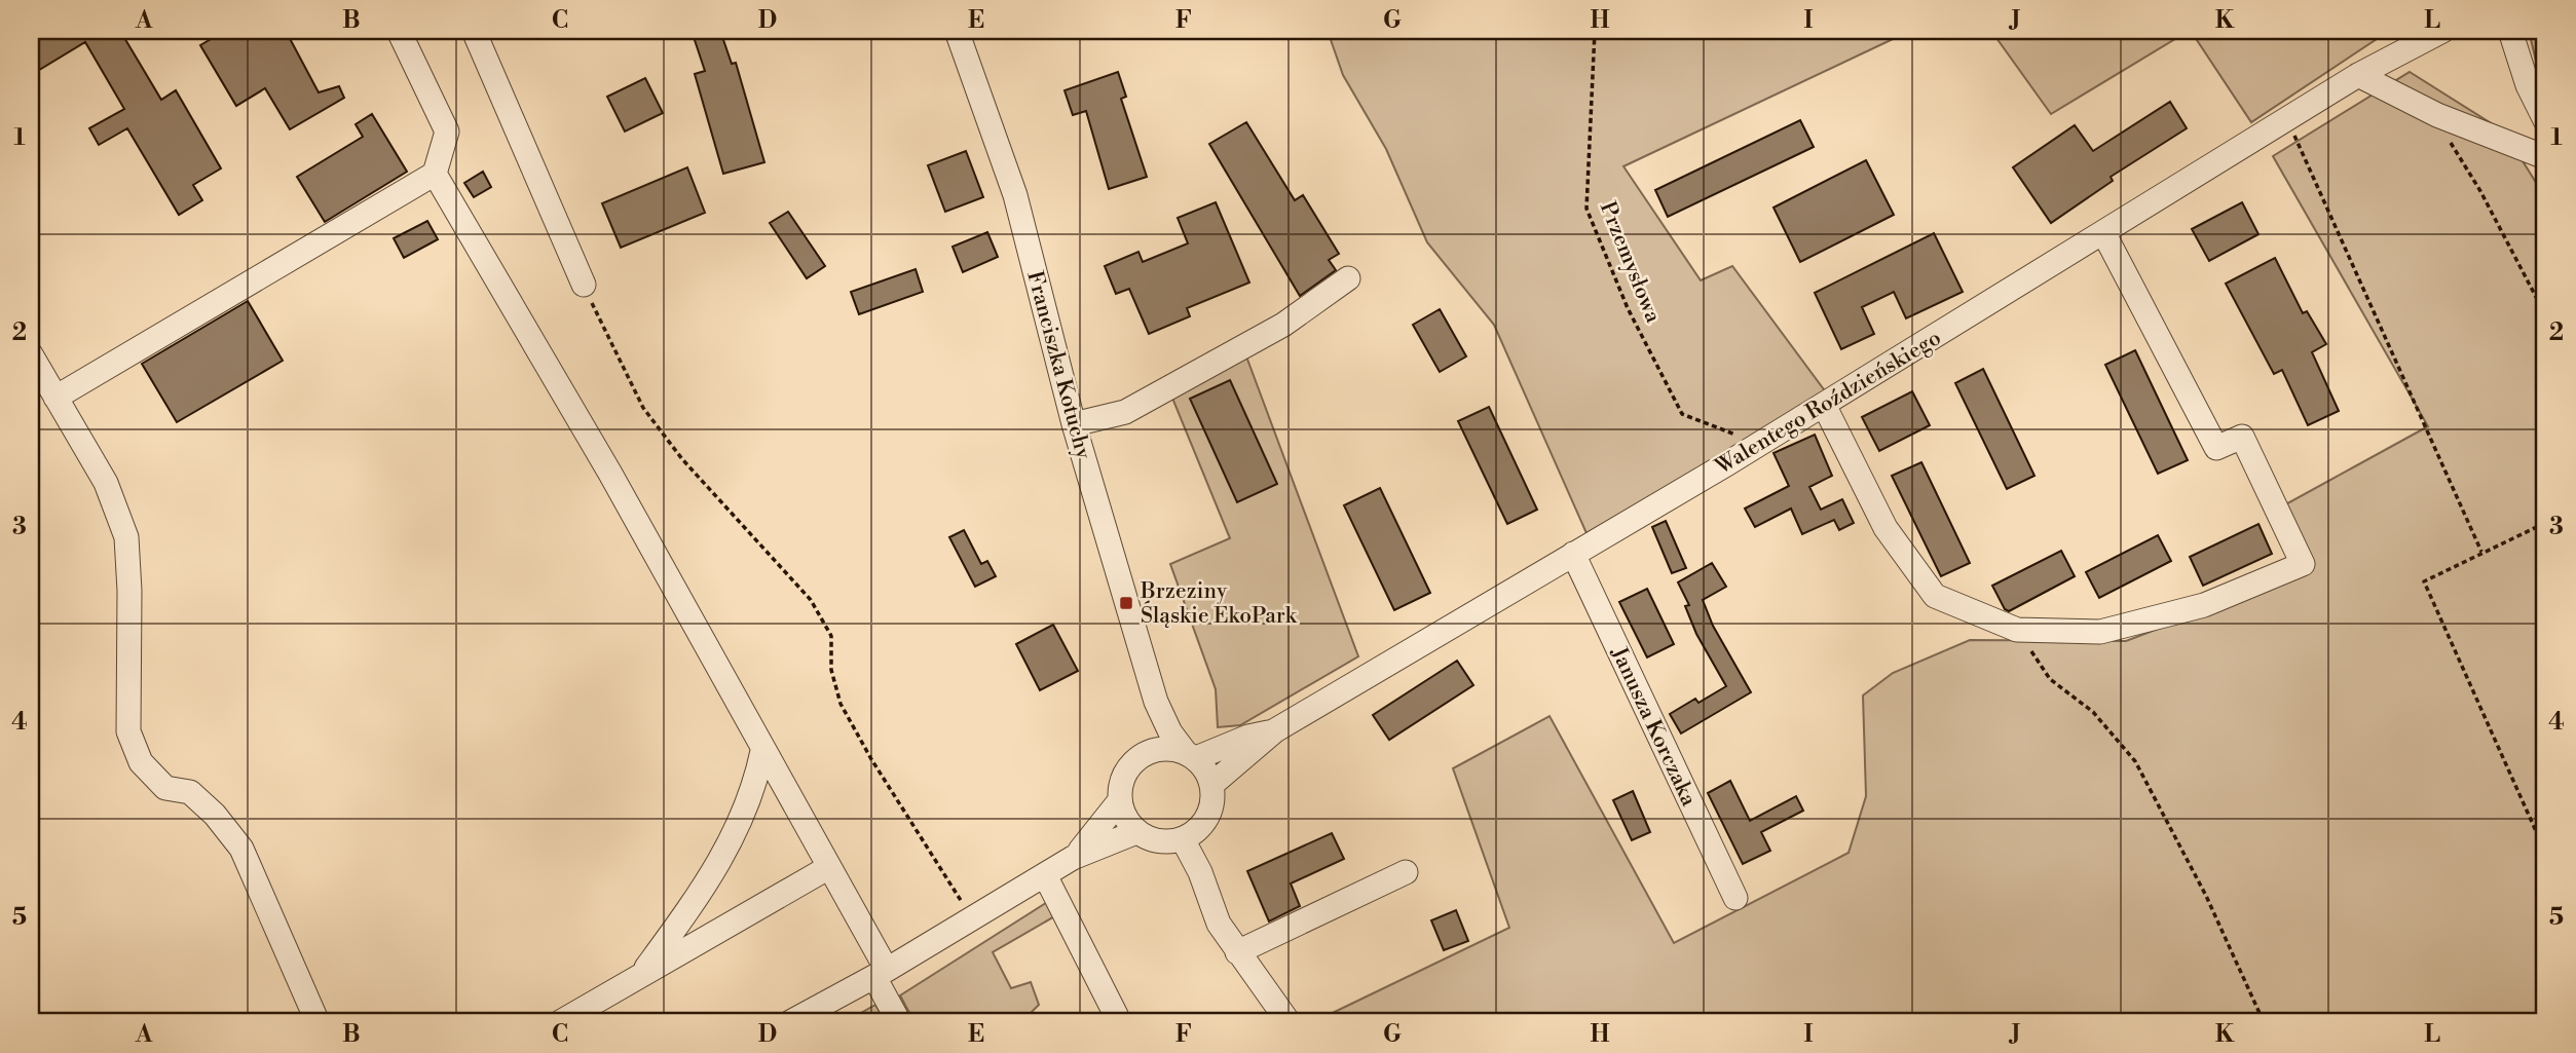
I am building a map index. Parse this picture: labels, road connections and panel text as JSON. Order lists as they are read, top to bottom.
{
  "streets": {
    "street": ["Franciszka Kotuchy", "Walentego Roździeńskiego", "Janusza Korczaka"],
    "path": ["Przemysłowa"]
  },
  "crossings": [
    ["Przemysłowa", "Walentego Roździeńskiego"],
    ["Franciszka Kotuchy", "Walentego Roździeńskiego"],
    ["Walentego Roździeńskiego", "Janusza Korczaka"]
  ],
  "places": {
    "transit": ["Brzeziny Śląskie EkoPark"]
  },
  "grid": {
    "columns": [
      "A",
      "B",
      "C",
      "D",
      "E",
      "F",
      "G",
      "H",
      "I",
      "J",
      "K",
      "L"
    ],
    "rows": [
      "1",
      "2",
      "3",
      "4",
      "5"
    ]
  }
}
